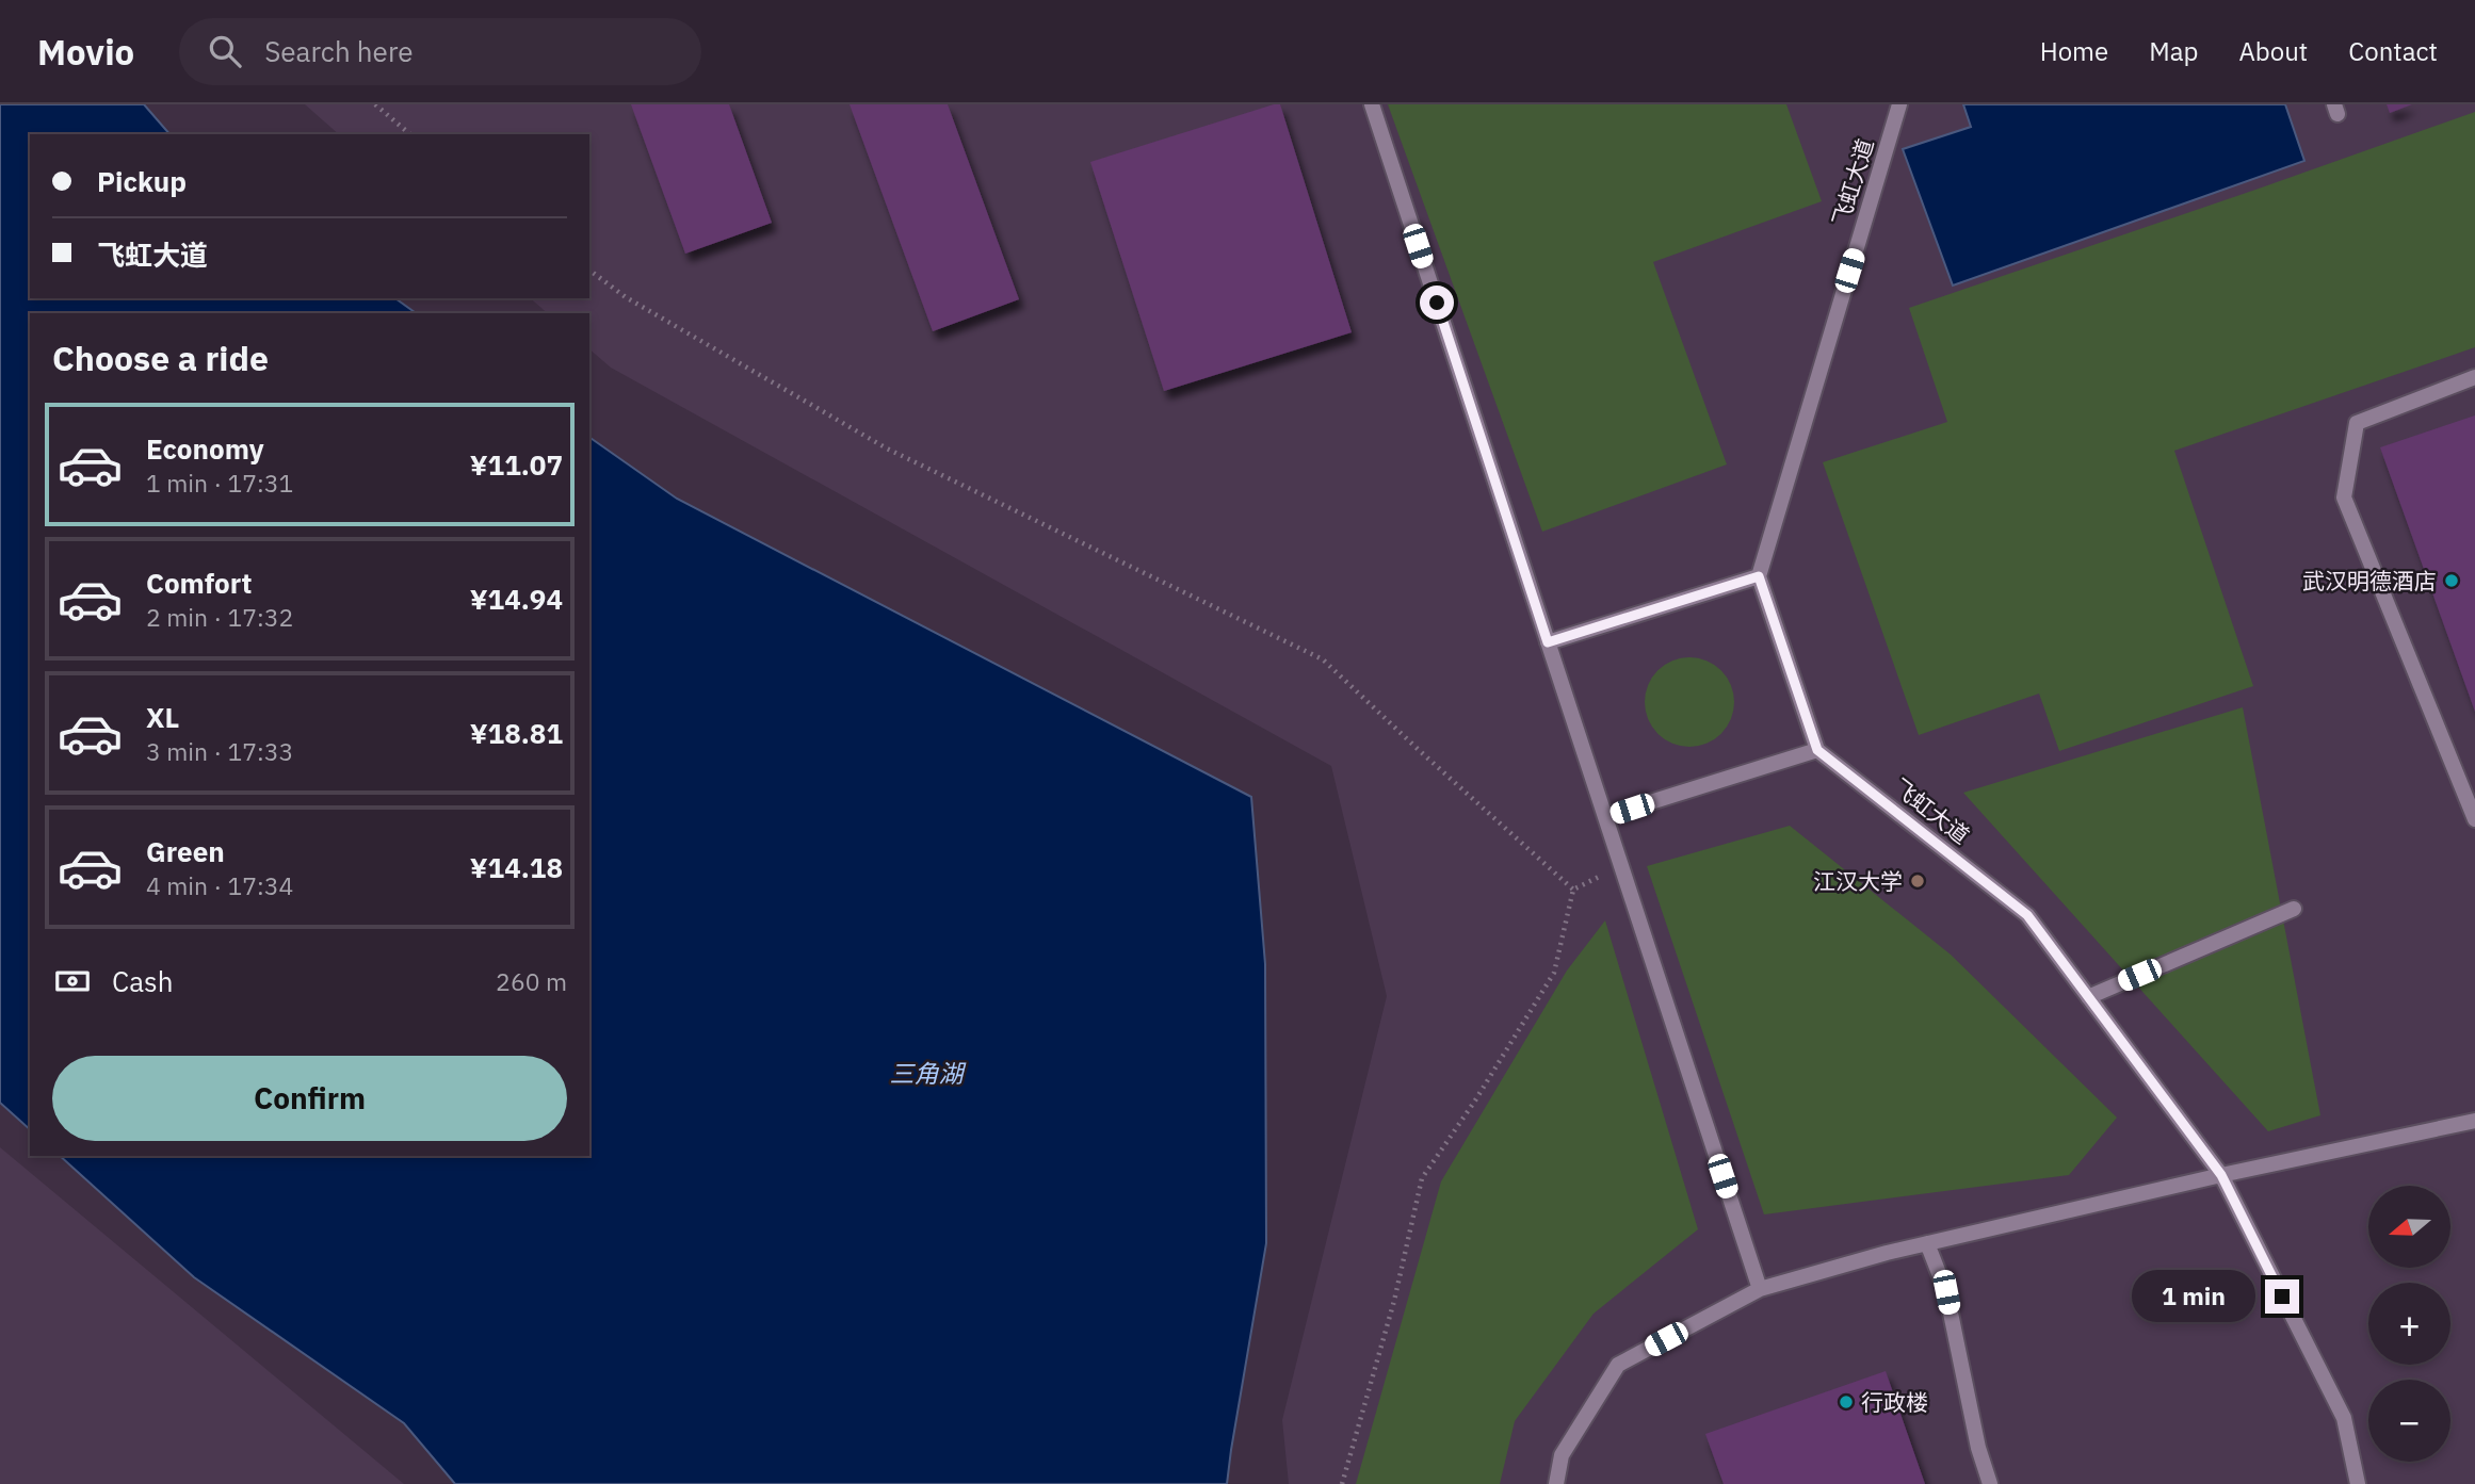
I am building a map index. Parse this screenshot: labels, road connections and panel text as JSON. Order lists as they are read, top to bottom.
{
  "streets": {
    "lane": ["飞虹大道"]
  },
  "water": ["三角湖"],
  "places": ["武汉明德酒店", "江汉大学", "行政楼"],
  "north": "left",
  "page": {
    "header": "Movio",
    "search": "Search here",
    "nav": [
      "Home",
      "Map",
      "About",
      "Contact"
    ],
    "banner": ["Pickup", "飞虹大道"],
    "heading": "Choose a ride",
    "list": [
      {
        "name": "Economy",
        "note": "1 min · 17:31",
        "value": "¥11.07"
      },
      {
        "name": "Comfort",
        "note": "2 min · 17:32",
        "value": "¥14.94"
      },
      {
        "name": "XL",
        "note": "3 min · 17:33",
        "value": "¥18.81"
      },
      {
        "name": "Green",
        "note": "4 min · 17:34",
        "value": "¥14.18"
      }
    ],
    "pay": ["Cash", "260 m"],
    "buttons": "Confirm",
    "map_buttons": ["+", "−"],
    "bubble": "1 min"
  }
}
